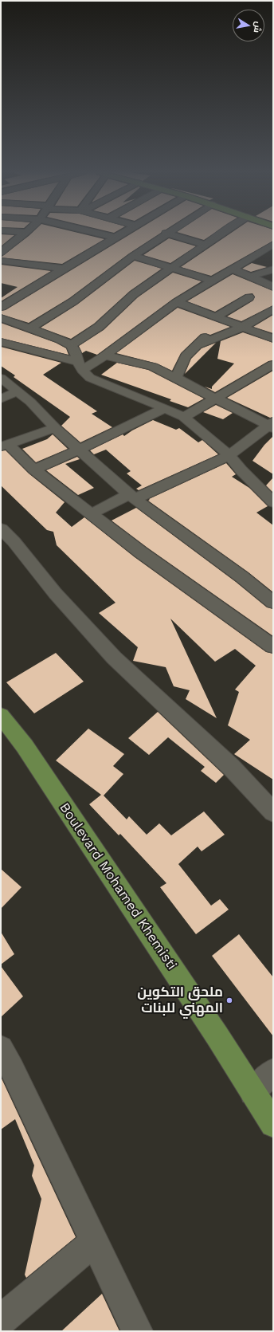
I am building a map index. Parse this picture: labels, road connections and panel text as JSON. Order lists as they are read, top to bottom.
{
  "streets": {
    "main road": ["Boulevard Mohamed Khemisti"]
  },
  "places": ["ملحق التكوين المهني للبنات"],
  "north": "right"
}
